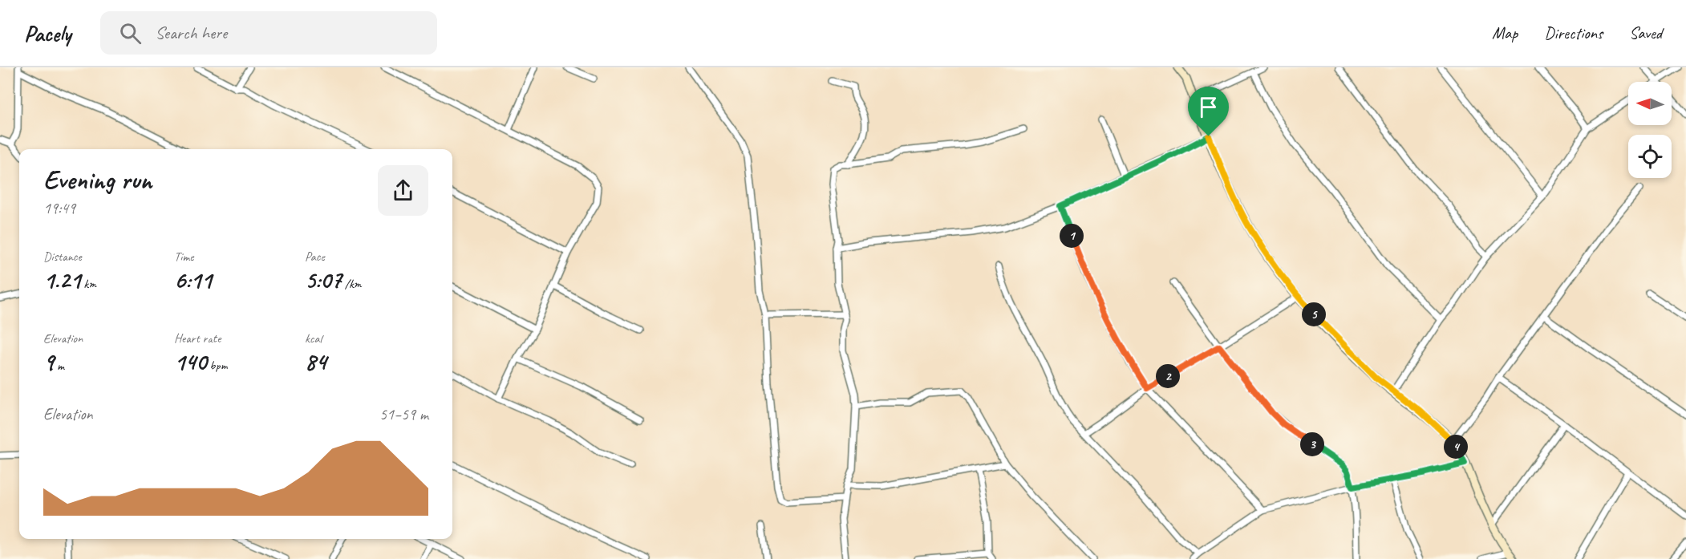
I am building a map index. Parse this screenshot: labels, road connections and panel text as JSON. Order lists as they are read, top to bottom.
{
  "north": "left",
  "page": {
    "header": "Pacely",
    "search": "Search here",
    "nav": ["Map", "Directions", "Saved"],
    "heading": ["Evening run", "19:49"],
    "pins": [
      "1",
      "5",
      "2",
      "3",
      "4"
    ],
    "stats": [
      ["Distance", "1.21 km"],
      ["Time", "6:11"],
      ["Pace", "5:07 /km"],
      ["Elevation", "9 m"],
      ["Heart rate", "140 bpm"],
      ["kcal", "84"]
    ],
    "chart": ["Elevation", "51–59 m"]
  }
}
